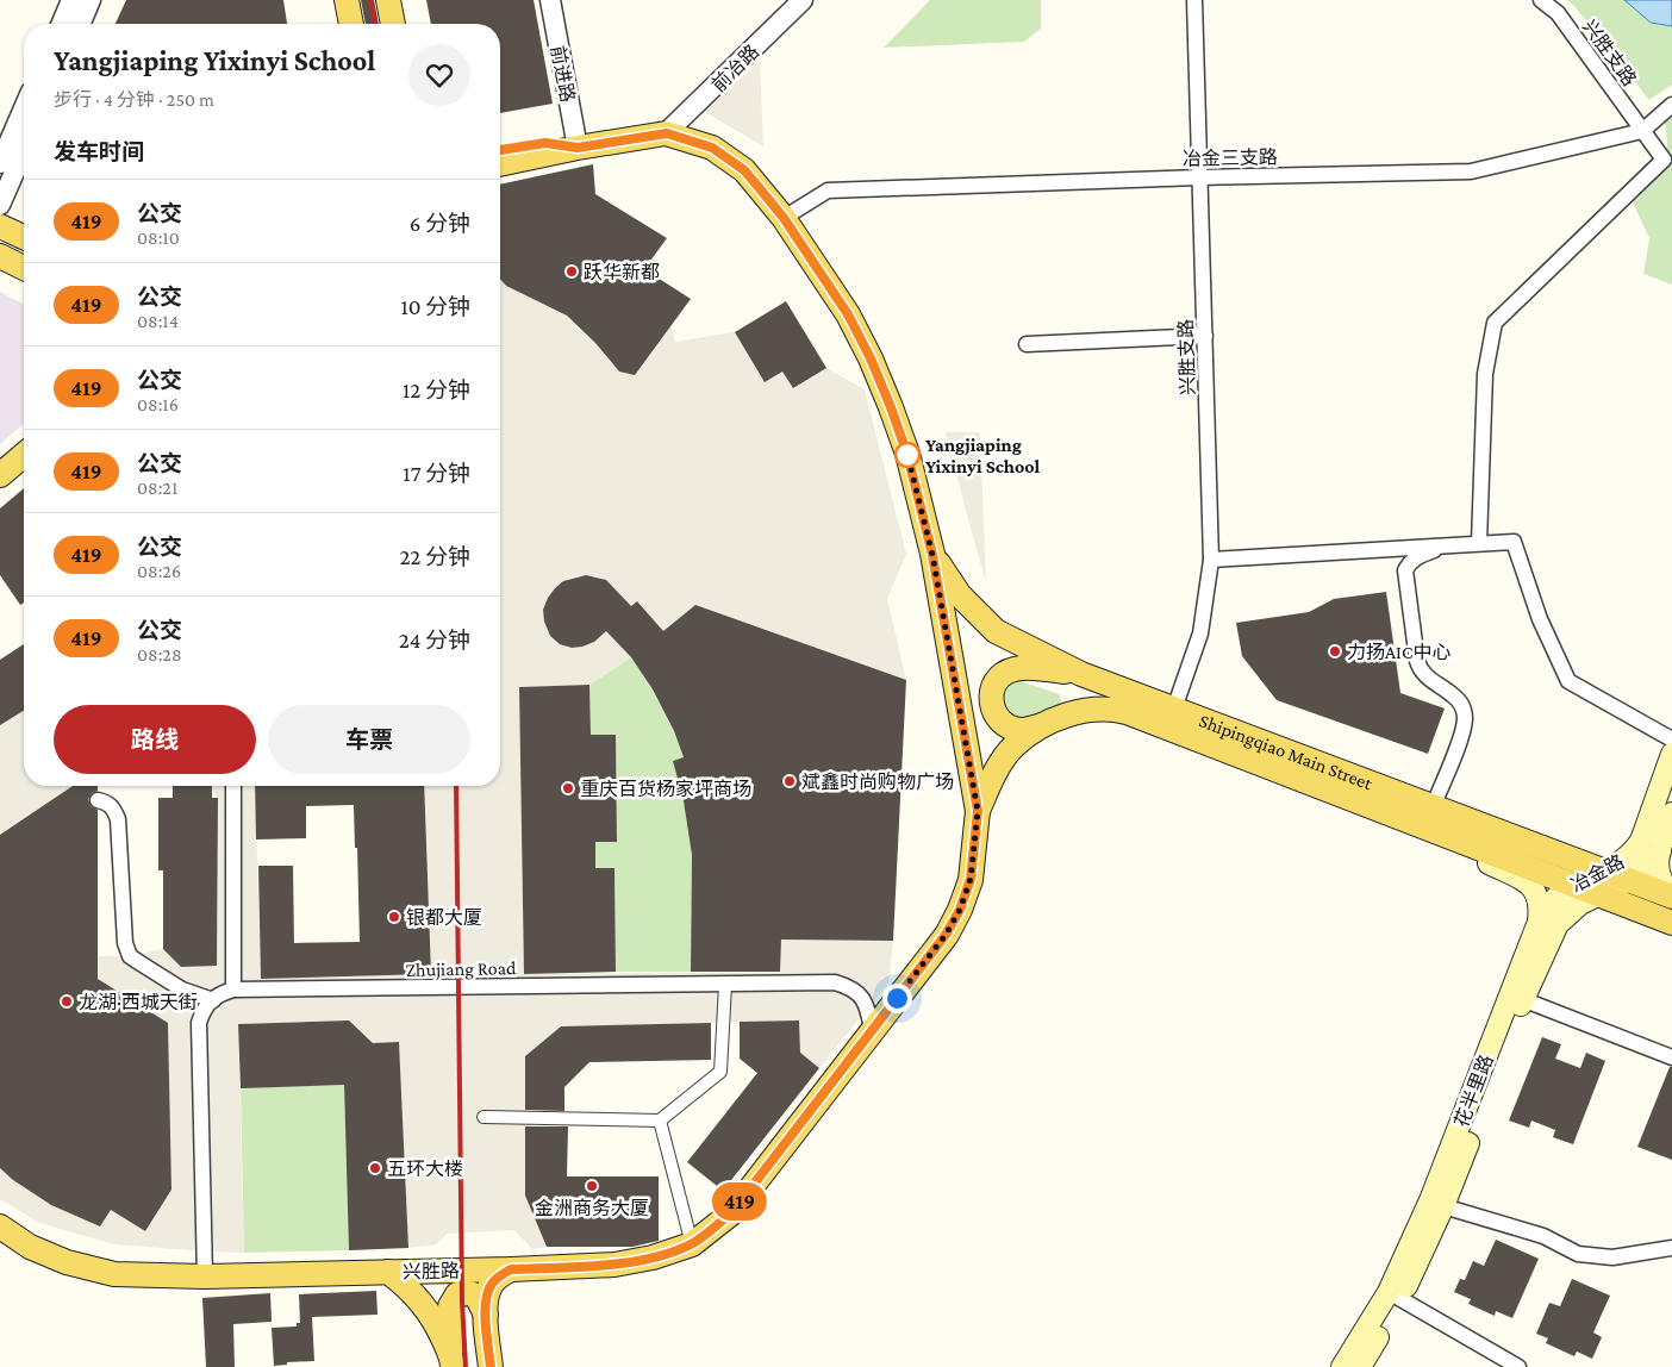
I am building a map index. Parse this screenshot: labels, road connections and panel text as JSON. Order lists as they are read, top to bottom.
{
  "streets": {
    "main road": [
      "Shipingqiao Main Street",
      "冶金路",
      "花半里路",
      "兴胜路"
    ],
    "street": [
      "兴胜支路",
      "前冶路",
      "前进路",
      "冶金三支路",
      "Zhujiang Road"
    ]
  },
  "crossings": [
    ["兴胜支路", "冶金三支路"],
    ["兴胜支路", "Shipingqiao Main Street"],
    ["前冶路", "兴胜路"],
    ["冶金三支路", "兴胜路"],
    ["Shipingqiao Main Street", "冶金路"],
    ["Shipingqiao Main Street", "花半里路"],
    ["Shipingqiao Main Street", "兴胜路"],
    ["冶金路", "花半里路"],
    ["Zhujiang Road", "兴胜路"]
  ],
  "places": [
    "跃华新都",
    "Yangjiaping Yixinyi School",
    "力扬AIC中心",
    "斌鑫时尚购物广场",
    "重庆百货杨家坪商场",
    "银都大厦",
    "龙湖·西城天街",
    "五环大楼",
    "金洲商务大厦"
  ],
  "lines": ["bus line 419"],
  "page": {
    "on_map": "419",
    "heading": [
      ["Yangjiaping Yixinyi School", "步行 · 4 分钟 · 250 m"],
      "发车时间"
    ],
    "list": [
      {
        "mark": "419",
        "name": "公交",
        "note": "08:10",
        "value": "6 分钟"
      },
      {
        "mark": "419",
        "name": "公交",
        "note": "08:14",
        "value": "10 分钟"
      },
      {
        "mark": "419",
        "name": "公交",
        "note": "08:16",
        "value": "12 分钟"
      },
      {
        "mark": "419",
        "name": "公交",
        "note": "08:21",
        "value": "17 分钟"
      },
      {
        "mark": "419",
        "name": "公交",
        "note": "08:26",
        "value": "22 分钟"
      },
      {
        "mark": "419",
        "name": "公交",
        "note": "08:28",
        "value": "24 分钟"
      }
    ],
    "buttons": ["路线", "车票"]
  }
}
